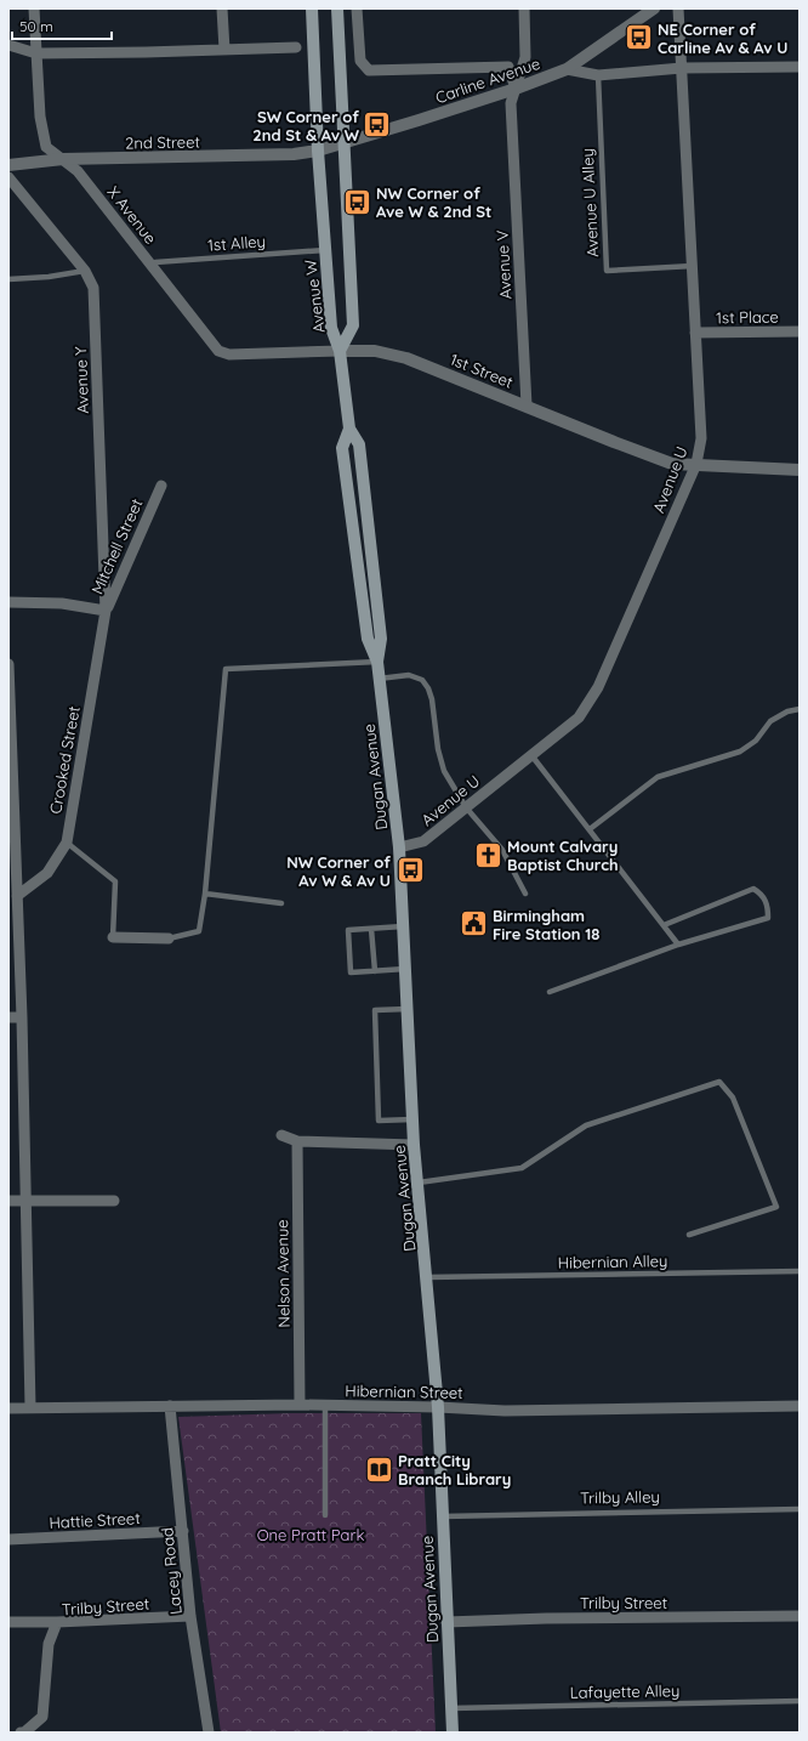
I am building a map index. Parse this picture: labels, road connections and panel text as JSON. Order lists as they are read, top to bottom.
{
  "streets": {
    "main road": ["Avenue W", "Dugan Avenue"],
    "street": [
      "Carline Avenue",
      "2nd Street",
      "X Avenue",
      "Avenue V",
      "1st Place",
      "1st Street",
      "Avenue Y",
      "Avenue U",
      "Mitchell Street",
      "Crooked Street",
      "Nelson Avenue",
      "Hibernian Street",
      "Hattie Street",
      "Lacey Road",
      "Trilby Street"
    ],
    "lane": [
      "Avenue U Alley",
      "1st Alley",
      "Hibernian Alley",
      "Trilby Alley",
      "Lafayette Alley"
    ]
  },
  "crossings": [
    ["Carline Avenue", "2nd Street"],
    ["Carline Avenue", "Avenue V"],
    ["Carline Avenue", "Avenue W"],
    ["2nd Street", "X Avenue"],
    ["2nd Street", "Avenue W"],
    ["Avenue U Alley", "Avenue U"],
    ["X Avenue", "1st Alley"],
    ["X Avenue", "1st Street"],
    ["1st Alley", "Avenue W"],
    ["Avenue V", "1st Street"],
    ["Avenue W", "1st Street"],
    ["Avenue W", "Dugan Avenue"],
    ["1st Place", "Avenue U"],
    ["1st Street", "Avenue U"],
    ["1st Street", "Dugan Avenue"],
    ["Avenue Y", "Mitchell Street"],
    ["Avenue Y", "Crooked Street"],
    ["Avenue U", "Dugan Avenue"],
    ["Mitchell Street", "Crooked Street"],
    ["Dugan Avenue", "Hibernian Alley"],
    ["Dugan Avenue", "Hibernian Street"],
    ["Dugan Avenue", "Trilby Alley"],
    ["Dugan Avenue", "Trilby Street"],
    ["Dugan Avenue", "Lafayette Alley"],
    ["Nelson Avenue", "Hibernian Street"],
    ["Hibernian Street", "Lacey Road"],
    ["Hattie Street", "Lacey Road"],
    ["Lacey Road", "Trilby Street"]
  ],
  "parks": ["One Pratt Park"],
  "places": {
    "bus stop": [
      "NE Corner of Carline Av & Av U",
      "SW Corner of 2nd St & Av W",
      "NW Corner of Ave W & 2nd St",
      "NW Corner of Av W & Av U"
    ],
    "church": ["Mount Calvary Baptist Church"],
    "public building": ["Birmingham Fire Station 18"],
    "library": ["Pratt City Branch Library"]
  },
  "scale_bar": "50 m"
}
